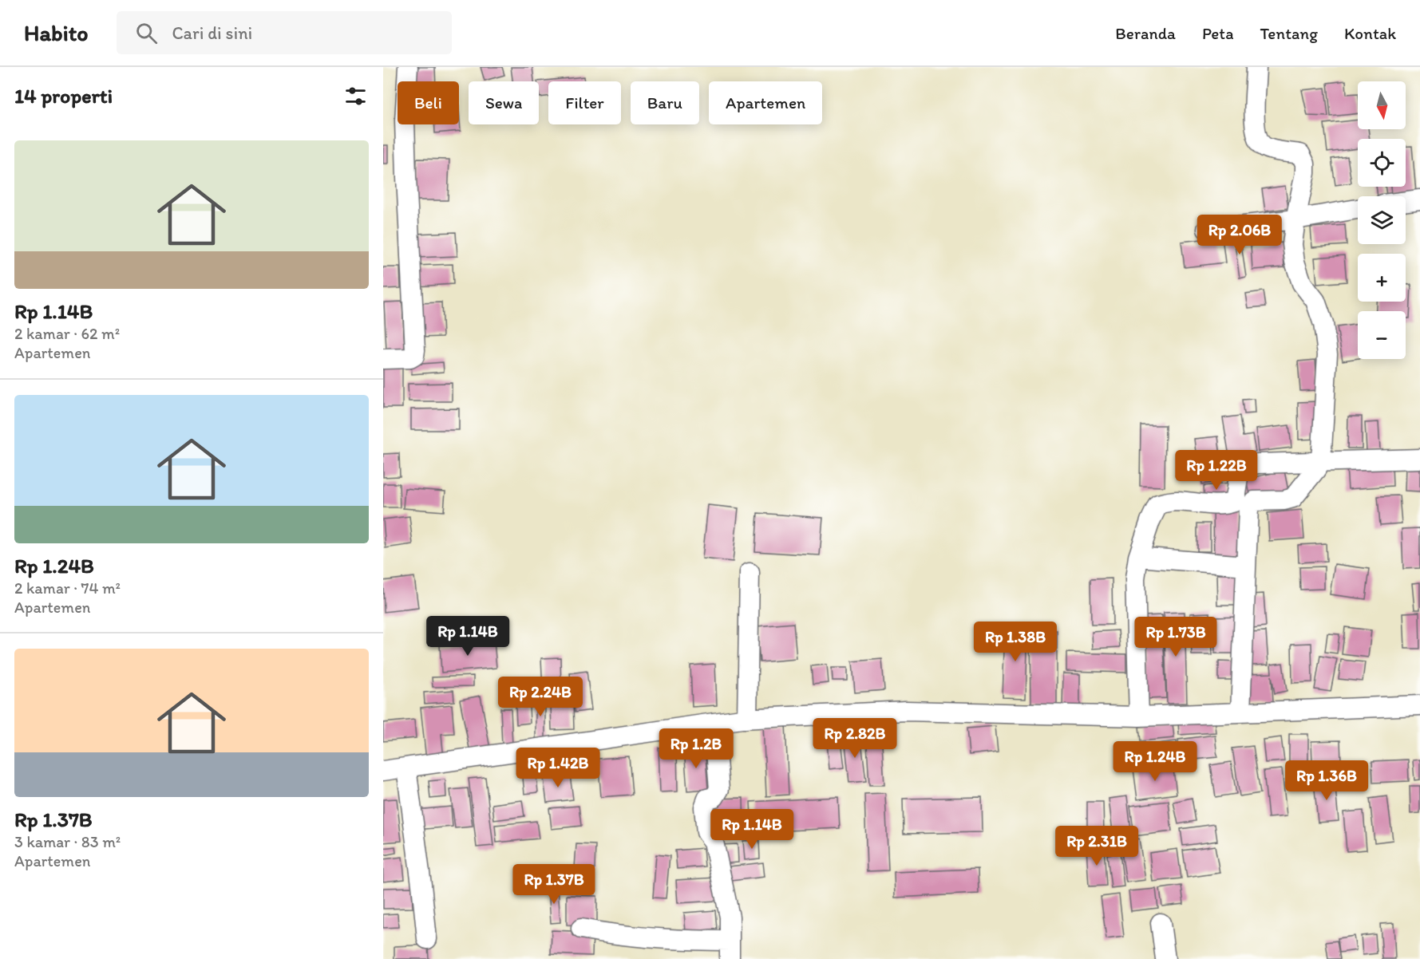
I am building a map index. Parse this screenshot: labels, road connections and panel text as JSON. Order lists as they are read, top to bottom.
{
  "north": "bottom",
  "page": {
    "header": "Habito",
    "search": "Cari di sini",
    "nav": [
      "Beranda",
      "Peta",
      "Tentang",
      "Kontak"
    ],
    "heading": "14 properti",
    "map_buttons": ["+", "−"],
    "chip": [
      "Beli",
      "Sewa",
      "Filter",
      "Baru",
      "Apartemen"
    ],
    "list": [
      {
        "name": "Rp 1.14B",
        "note": "2 kamar · 62 m² · Apartemen"
      },
      {
        "name": "Rp 1.24B",
        "note": "2 kamar · 74 m² · Apartemen"
      },
      {
        "name": "Rp 1.37B",
        "note": "3 kamar · 83 m² · Apartemen"
      }
    ],
    "price": [
      "Rp 2.06B",
      "Rp 1.22B",
      "Rp 1.14B",
      "Rp 1.73B",
      "Rp 1.38B",
      "Rp 2.24B",
      "Rp 2.82B",
      "Rp 1.2B",
      "Rp 1.24B",
      "Rp 1.42B",
      "Rp 1.36B",
      "Rp 1.14B",
      "Rp 2.31B",
      "Rp 1.37B"
    ]
  }
}
